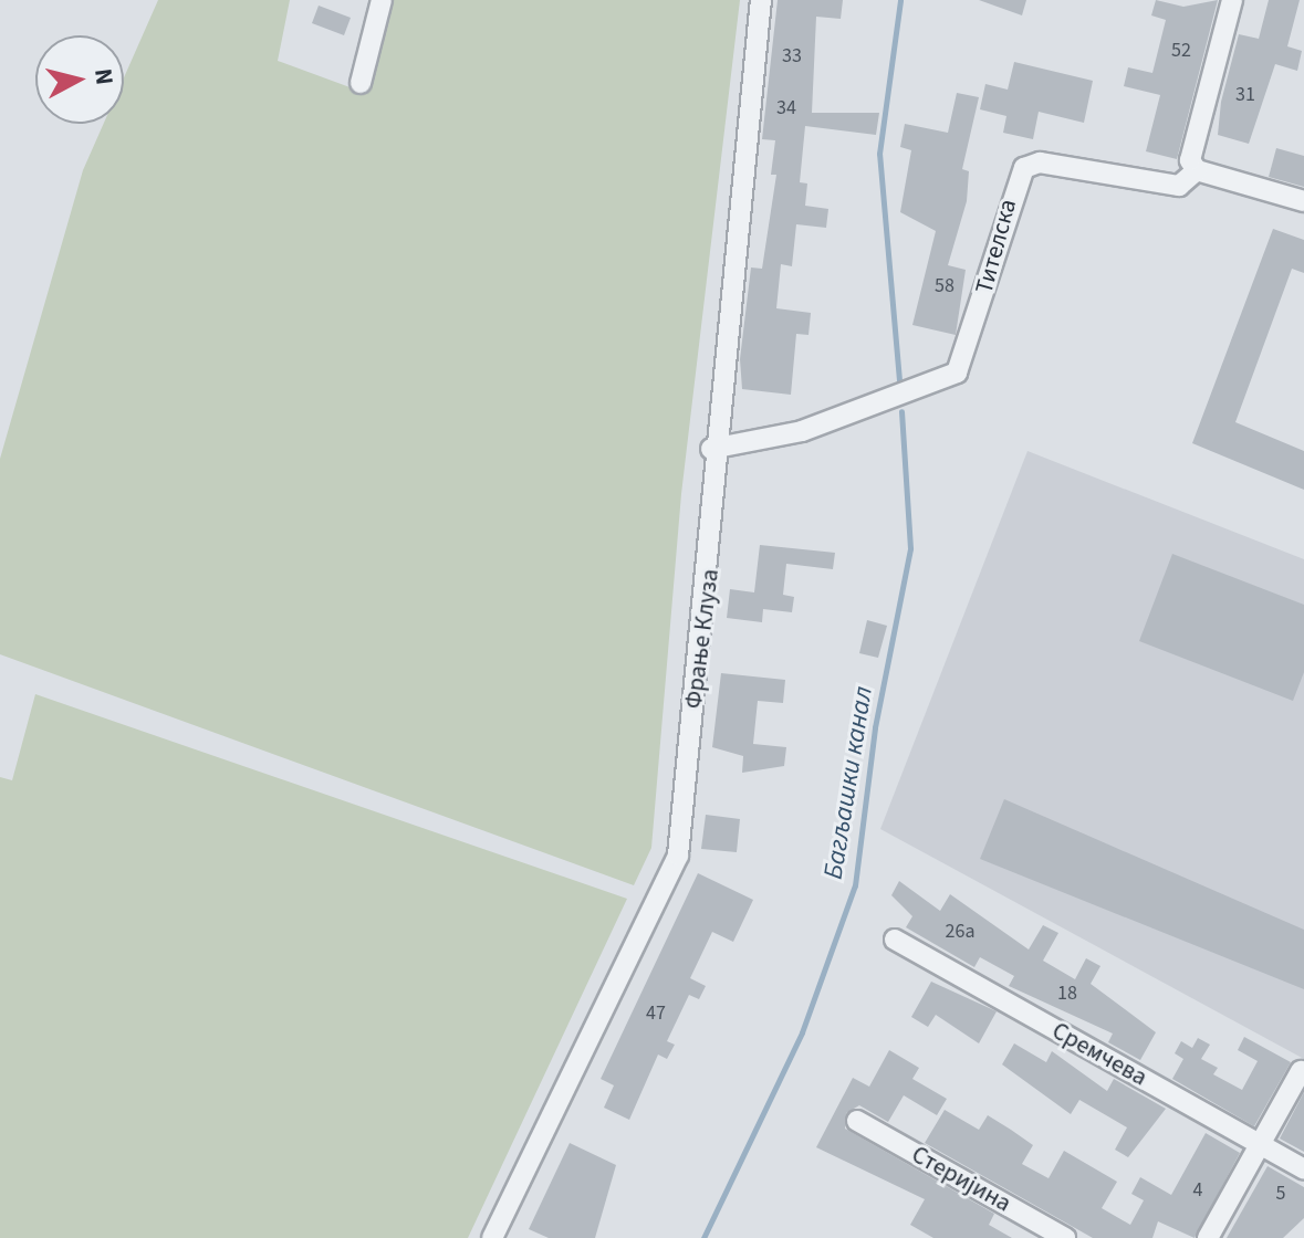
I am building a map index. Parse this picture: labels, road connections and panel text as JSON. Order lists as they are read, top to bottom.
{
  "streets": {
    "street": [
      "Тителска",
      "Фрање Клуза",
      "Сремчева",
      "Стеријина"
    ]
  },
  "crossings": [
    ["Тителска", "Фрање Клуза"]
  ],
  "water": ["Багљашки канал"],
  "house_numbers": [
    "52",
    "33",
    "31",
    "34",
    "58",
    "26a",
    "18",
    "47",
    "4",
    "5"
  ],
  "north": "right"
}
